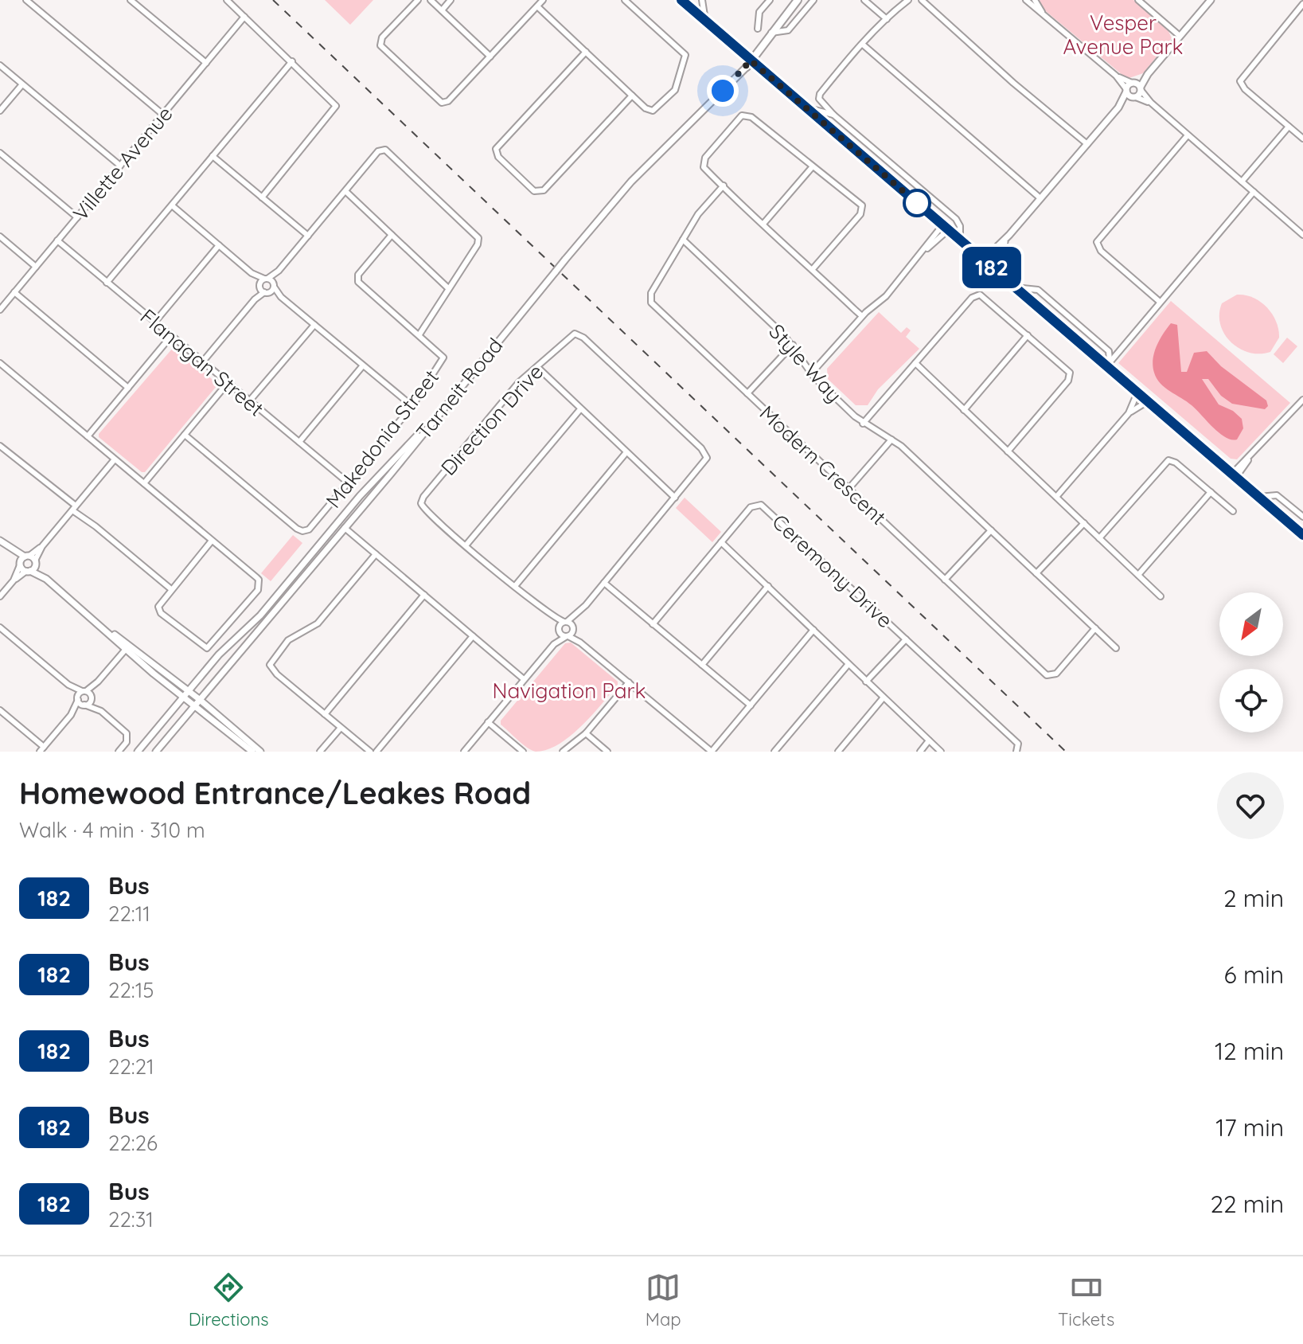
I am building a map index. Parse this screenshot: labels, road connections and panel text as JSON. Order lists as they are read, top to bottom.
{
  "streets": {
    "main road": ["Tarneit Road"],
    "street": [
      "Villette Avenue",
      "Flanagan Street",
      "Style Way",
      "Direction Drive",
      "Makedonia Street",
      "Modern Crescent",
      "Ceremony Drive"
    ]
  },
  "crossings": [
    ["Villette Avenue", "Flanagan Street"],
    ["Flanagan Street", "Makedonia Street"],
    ["Style Way", "Modern Crescent"]
  ],
  "parks": ["Vesper Avenue Park", "Navigation Park"],
  "lines": ["bus line 182"],
  "north": "bottom left",
  "page": {
    "on_map": "182",
    "heading": ["Homewood Entrance/Leakes Road", "Walk · 4 min · 310 m"],
    "list": [
      {
        "mark": "182",
        "name": "Bus",
        "note": "22:11",
        "value": "2 min"
      },
      {
        "mark": "182",
        "name": "Bus",
        "note": "22:15",
        "value": "6 min"
      },
      {
        "mark": "182",
        "name": "Bus",
        "note": "22:21",
        "value": "12 min"
      },
      {
        "mark": "182",
        "name": "Bus",
        "note": "22:26",
        "value": "17 min"
      },
      {
        "mark": "182",
        "name": "Bus",
        "note": "22:31",
        "value": "22 min"
      }
    ],
    "tabs": ["Directions", "Map", "Tickets"]
  }
}
